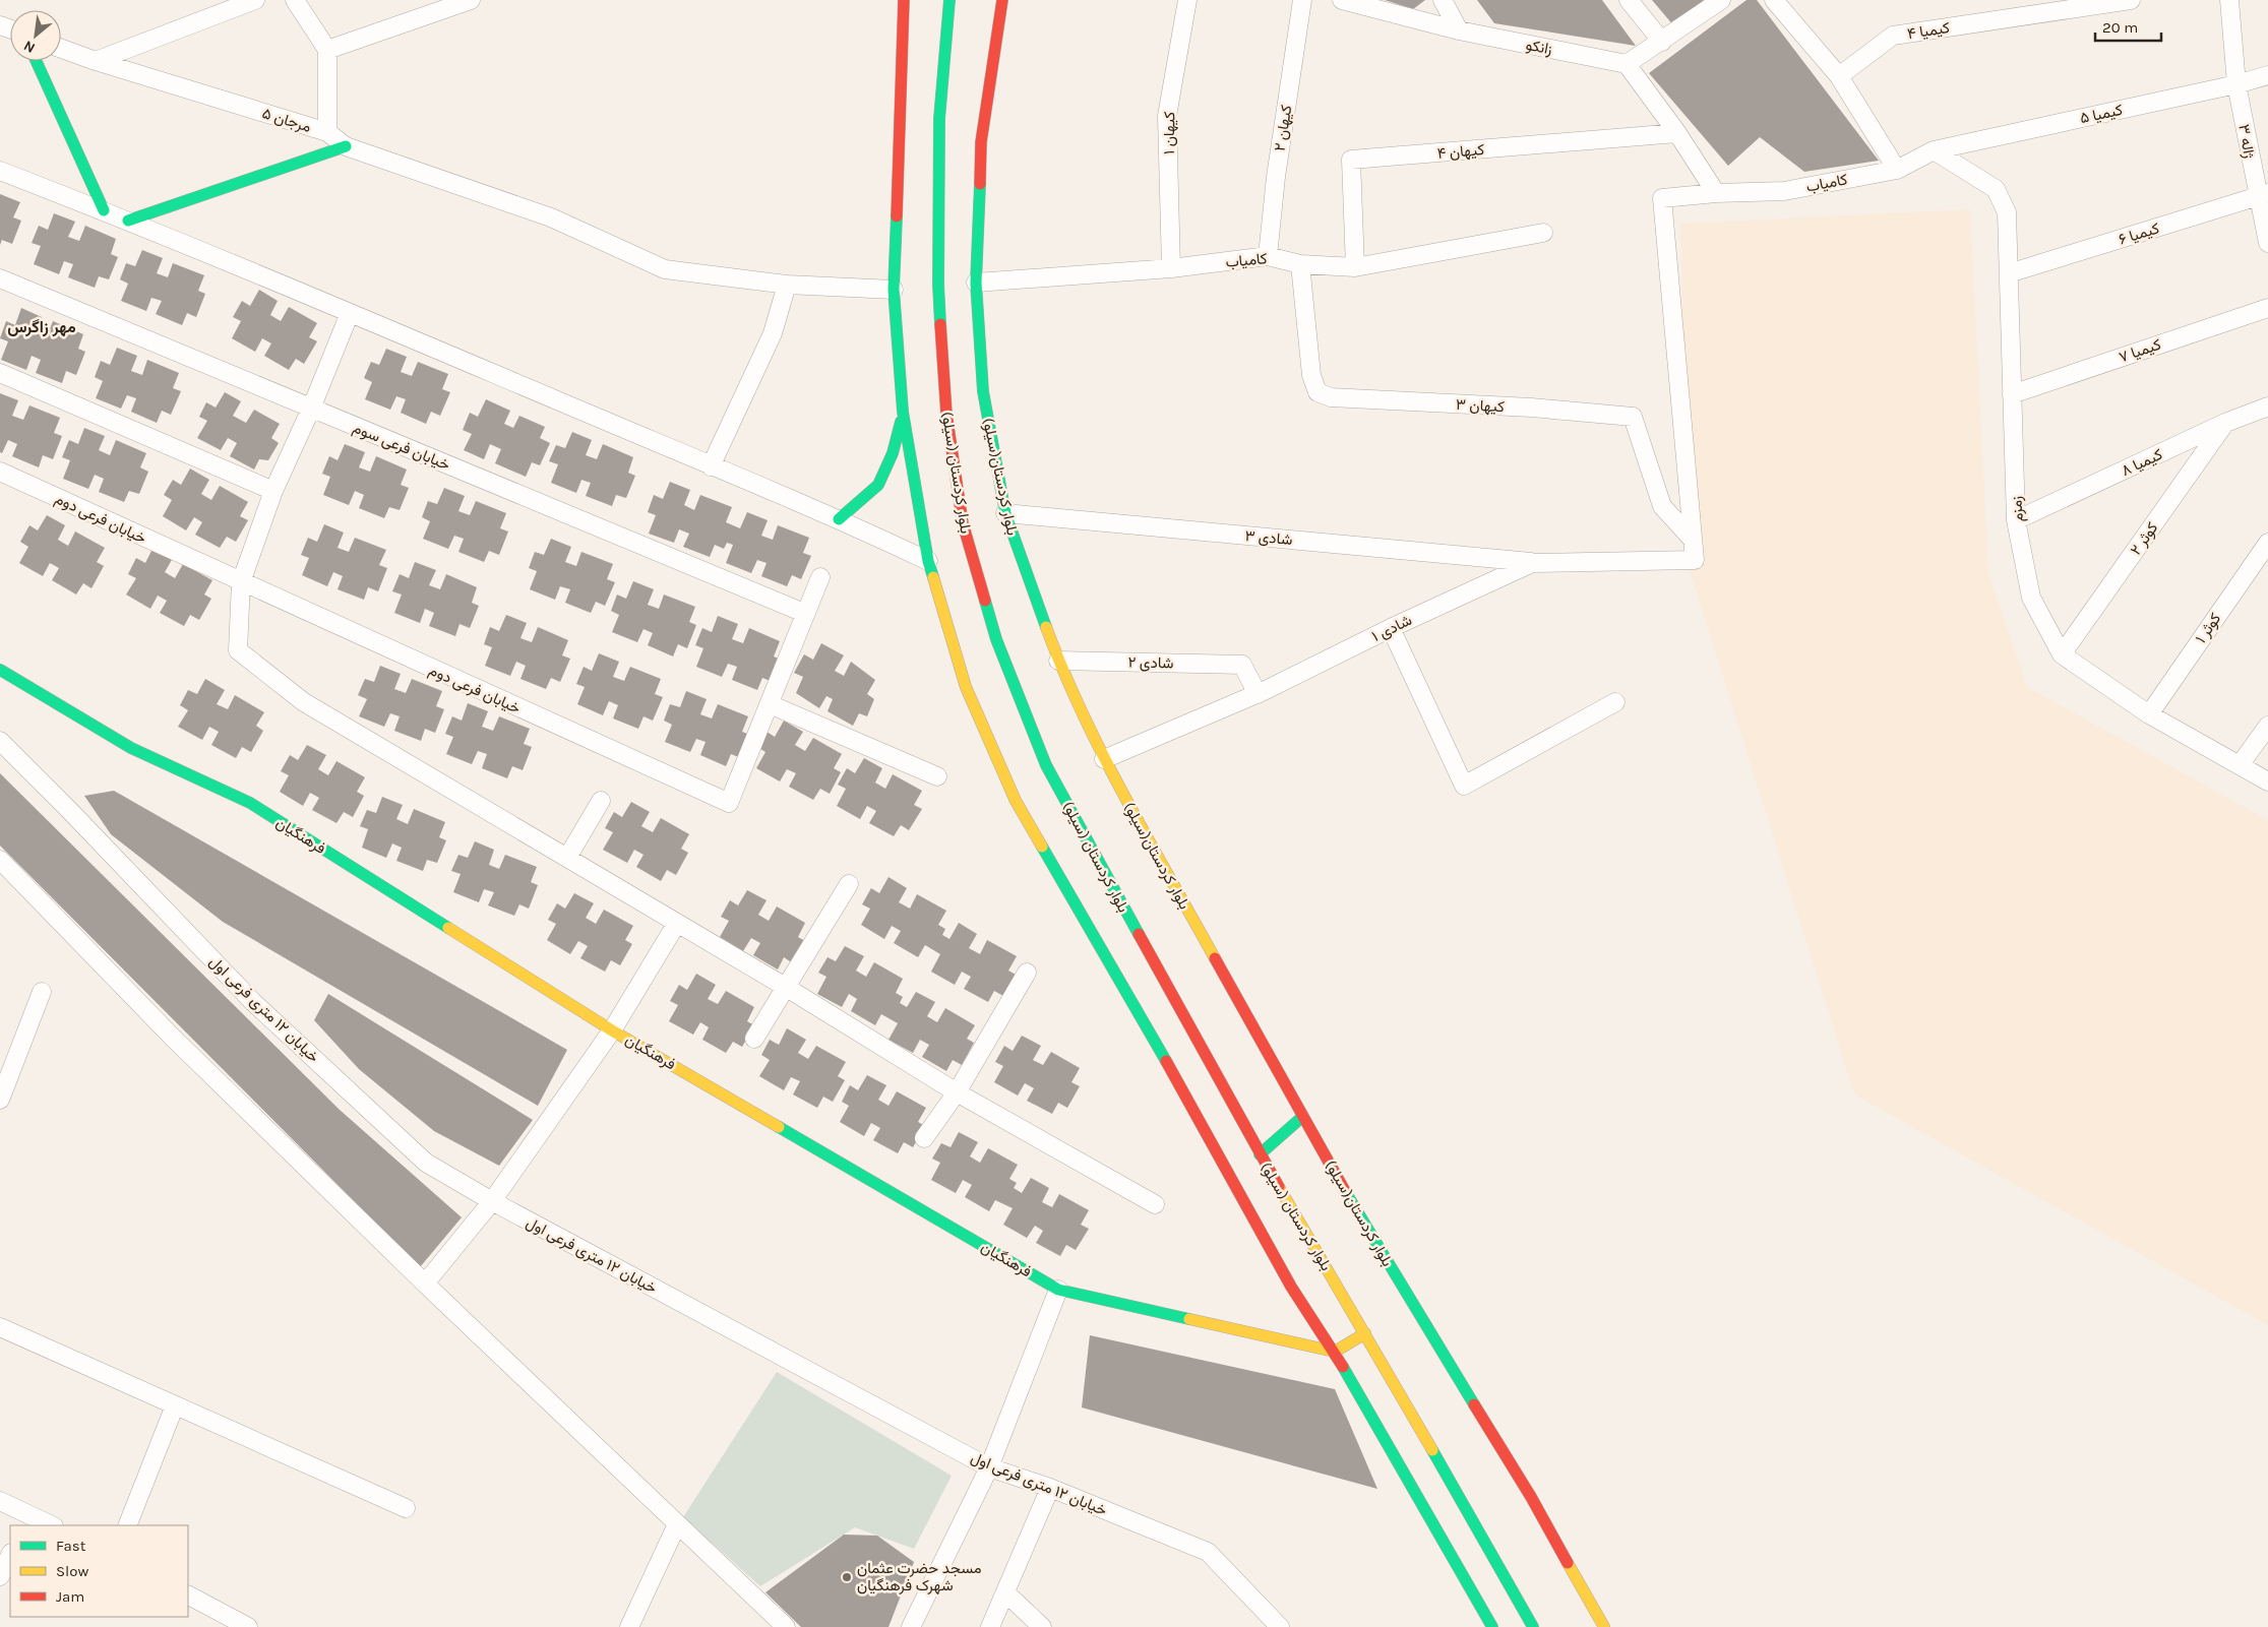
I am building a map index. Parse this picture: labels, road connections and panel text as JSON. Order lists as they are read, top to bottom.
{
  "streets": {
    "street": [
      "کیمیا ۴",
      "زانکو",
      "کیمیا ۵",
      "مرجان ۵",
      "کیهان ۲",
      "کیهان ۱",
      "ژاله ۳",
      "کیهان ۴",
      "کامیاب",
      "کیمیا ۶",
      "کیمیا ۷",
      "کیهان ۳",
      "خیابان فرعی سوم",
      "کیمیا ۸",
      "بلوار کردستان (سیلو)",
      "بلوار کردستان(سیلو)",
      "زمزم",
      "خیابان فرعی دوم",
      "شادی ۳",
      "کوثر ۲",
      "شادی ۱",
      "کوثر ۱",
      "شادی ۲",
      "فرهنگیان",
      "خیابان ۱۲ متری فرعی اول"
    ]
  },
  "crossings": [
    ["کیمیا ۵", "ژاله ۳"],
    ["کیمیا ۵", "کامیاب"],
    ["کیمیا ۵", "زمزم"],
    ["کیهان ۲", "کامیاب"],
    ["کیهان ۱", "کامیاب"],
    ["ژاله ۳", "کیمیا ۶"],
    ["کیهان ۴", "کامیاب"],
    ["کامیاب", "کیهان ۳"],
    ["کامیاب", "بلوار کردستان(سیلو)"],
    ["کامیاب", "زمزم"],
    ["کامیاب", "شادی ۱"],
    ["کیمیا ۶", "زمزم"],
    ["کیمیا ۷", "زمزم"],
    ["کیهان ۳", "شادی ۱"],
    ["خیابان فرعی سوم", "خیابان فرعی دوم"],
    ["کیمیا ۸", "زمزم"],
    ["کیمیا ۸", "کوثر ۲"],
    ["بلوار کردستان(سیلو)", "شادی ۳"],
    ["بلوار کردستان(سیلو)", "شادی ۱"],
    ["بلوار کردستان(سیلو)", "شادی ۲"],
    ["زمزم", "کوثر ۲"],
    ["زمزم", "کوثر ۱"],
    ["شادی ۳", "شادی ۱"],
    ["شادی ۱", "شادی ۲"]
  ],
  "districts": ["مهر زاگرس"],
  "places": ["مسجد حضرت عثمان شهرک فرهنگیان"],
  "legend": ["Fast", "Slow", "Jam"],
  "scale_bar": "20 m",
  "north": "bottom left"
}
